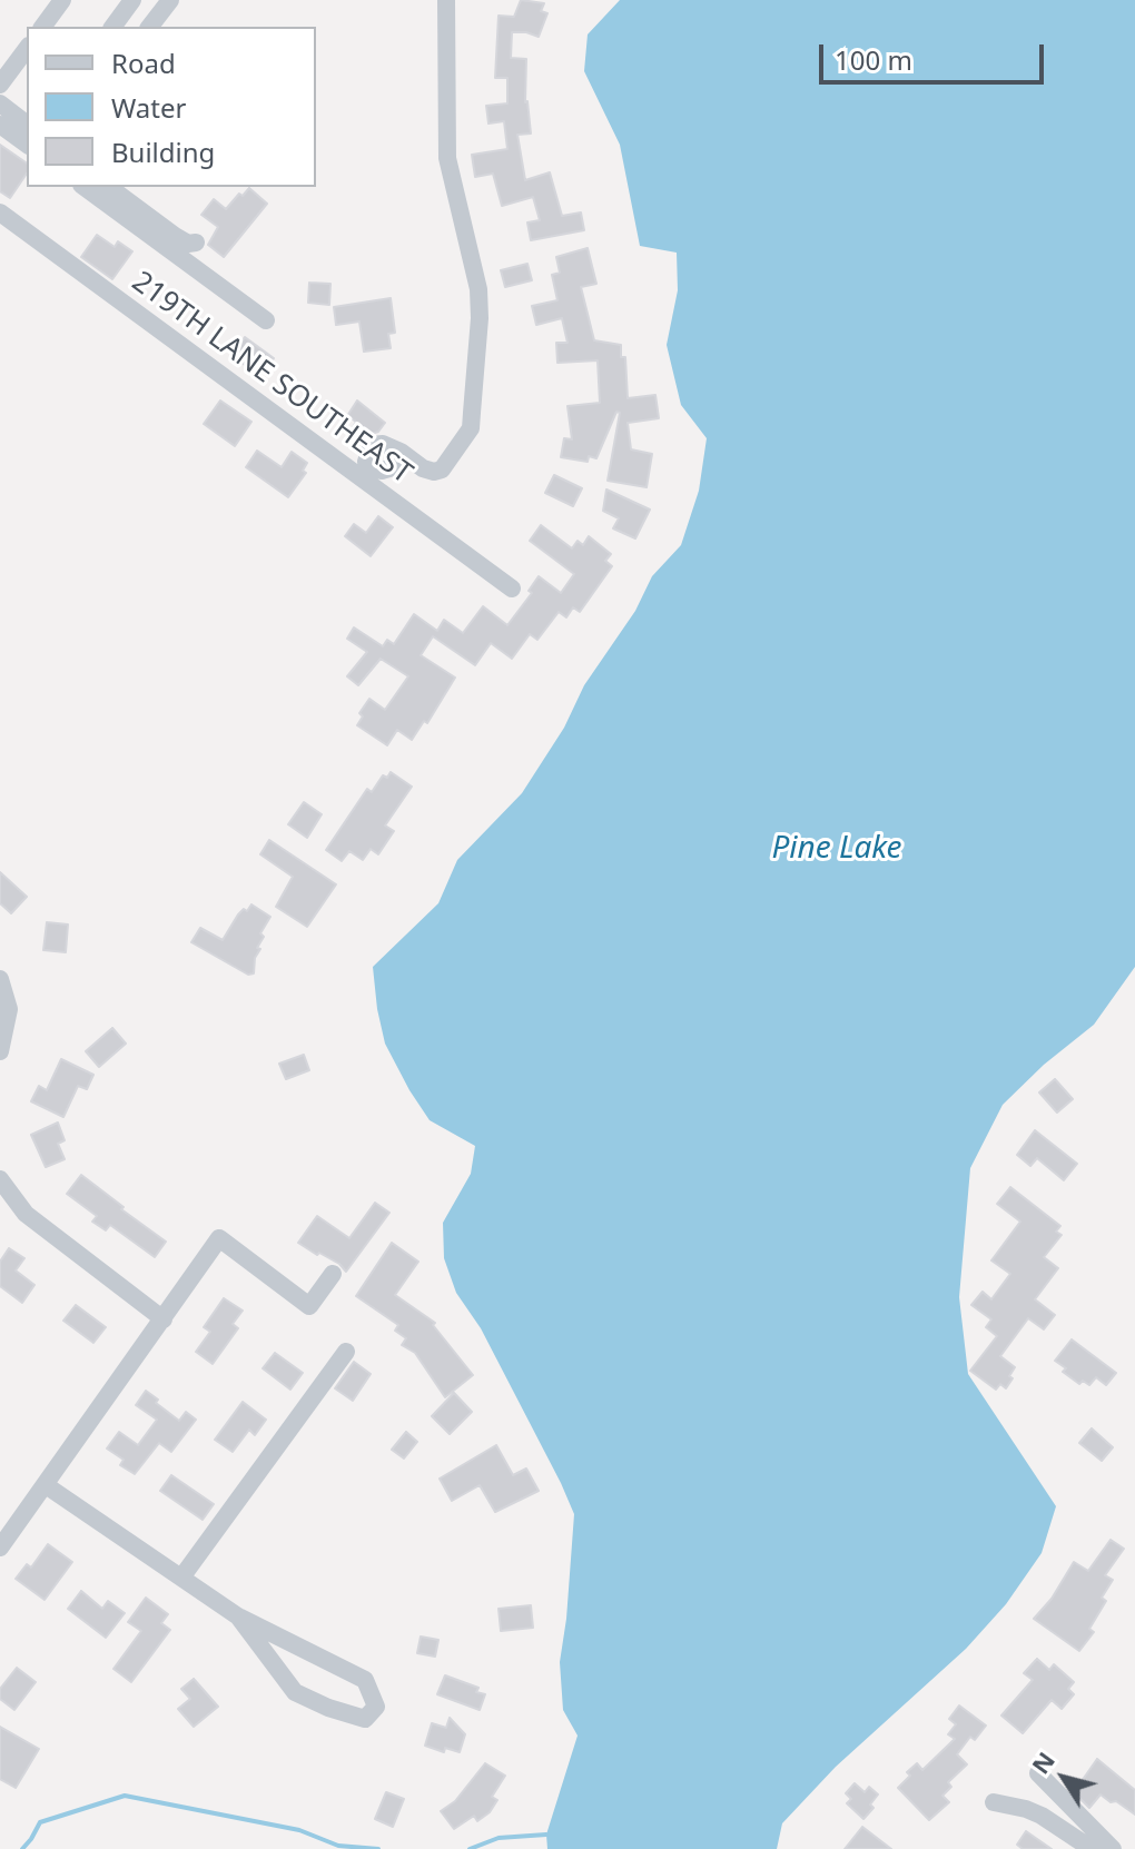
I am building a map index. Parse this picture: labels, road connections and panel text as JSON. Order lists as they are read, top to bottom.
{
  "streets": {
    "street": ["219TH LANE SOUTHEAST"]
  },
  "water": ["Pine Lake"],
  "legend": ["Road", "Water", "Building"],
  "scale_bar": "100 m",
  "north": "top left"
}
